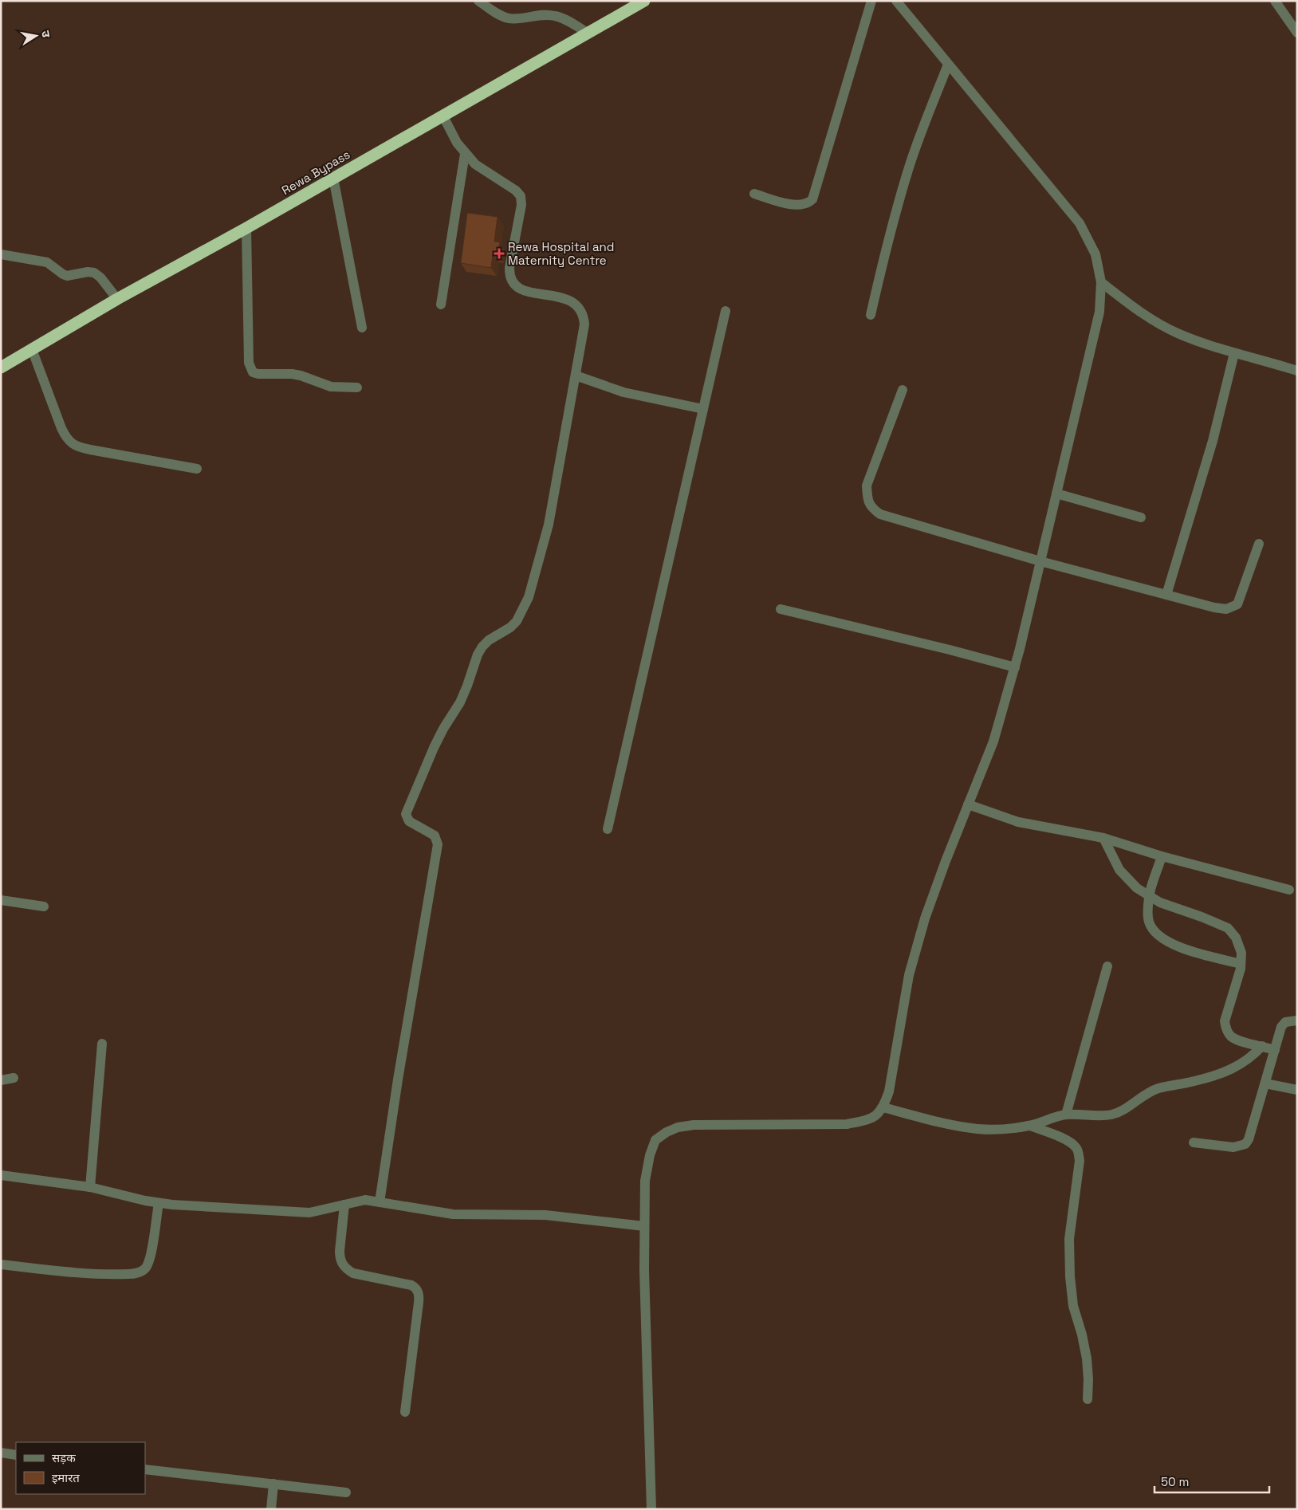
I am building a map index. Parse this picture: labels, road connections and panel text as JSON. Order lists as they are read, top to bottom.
{
  "streets": {
    "highway": ["Rewa Bypass"]
  },
  "places": {
    "health": ["Rewa Hospital and Maternity Centre"]
  },
  "legend": ["सड़क", "इमारत"],
  "scale_bar": "50 m",
  "north": "right"
}
